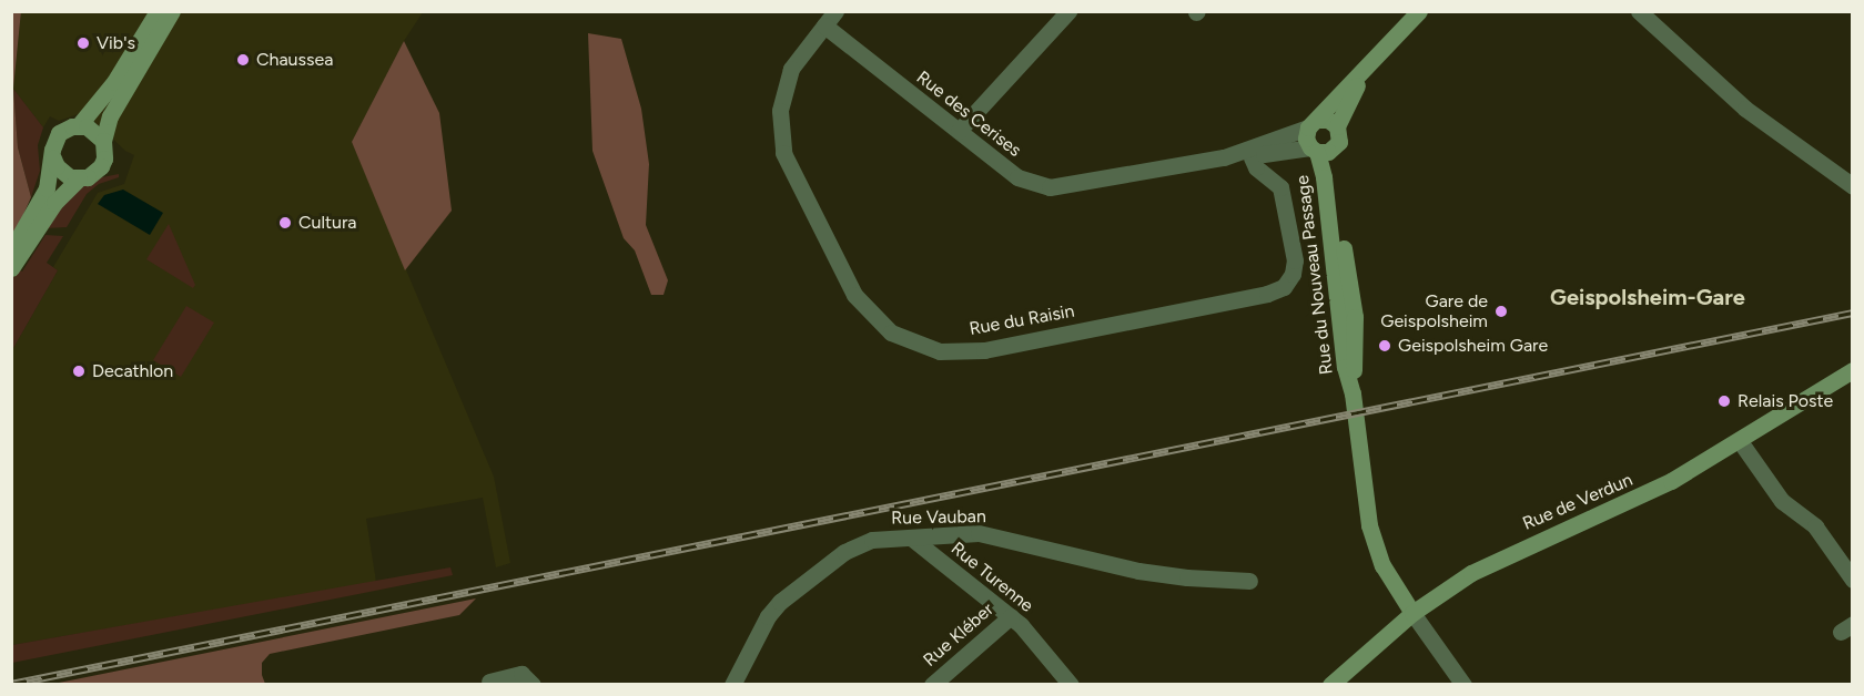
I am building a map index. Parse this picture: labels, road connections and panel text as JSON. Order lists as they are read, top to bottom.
{
  "streets": {
    "main road": ["Rue du Nouveau Passage", "Rue de Verdun"],
    "street": [
      "Rue des Cerises",
      "Rue du Raisin",
      "Rue Vauban",
      "Rue Turenne",
      "Rue Kléber"
    ]
  },
  "crossings": [
    ["Rue des Cerises", "Rue du Nouveau Passage"],
    ["Rue des Cerises", "Rue du Raisin"],
    ["Rue du Nouveau Passage", "Rue de Verdun"],
    ["Rue Vauban", "Rue Turenne"],
    ["Rue Turenne", "Rue Kléber"]
  ],
  "districts": ["Geispolsheim-Gare"],
  "places": [
    "Vib's",
    "Chaussea",
    "Cultura",
    "Gare de Geispolsheim",
    "Geispolsheim Gare",
    "Decathlon",
    "Relais Poste"
  ]
}
